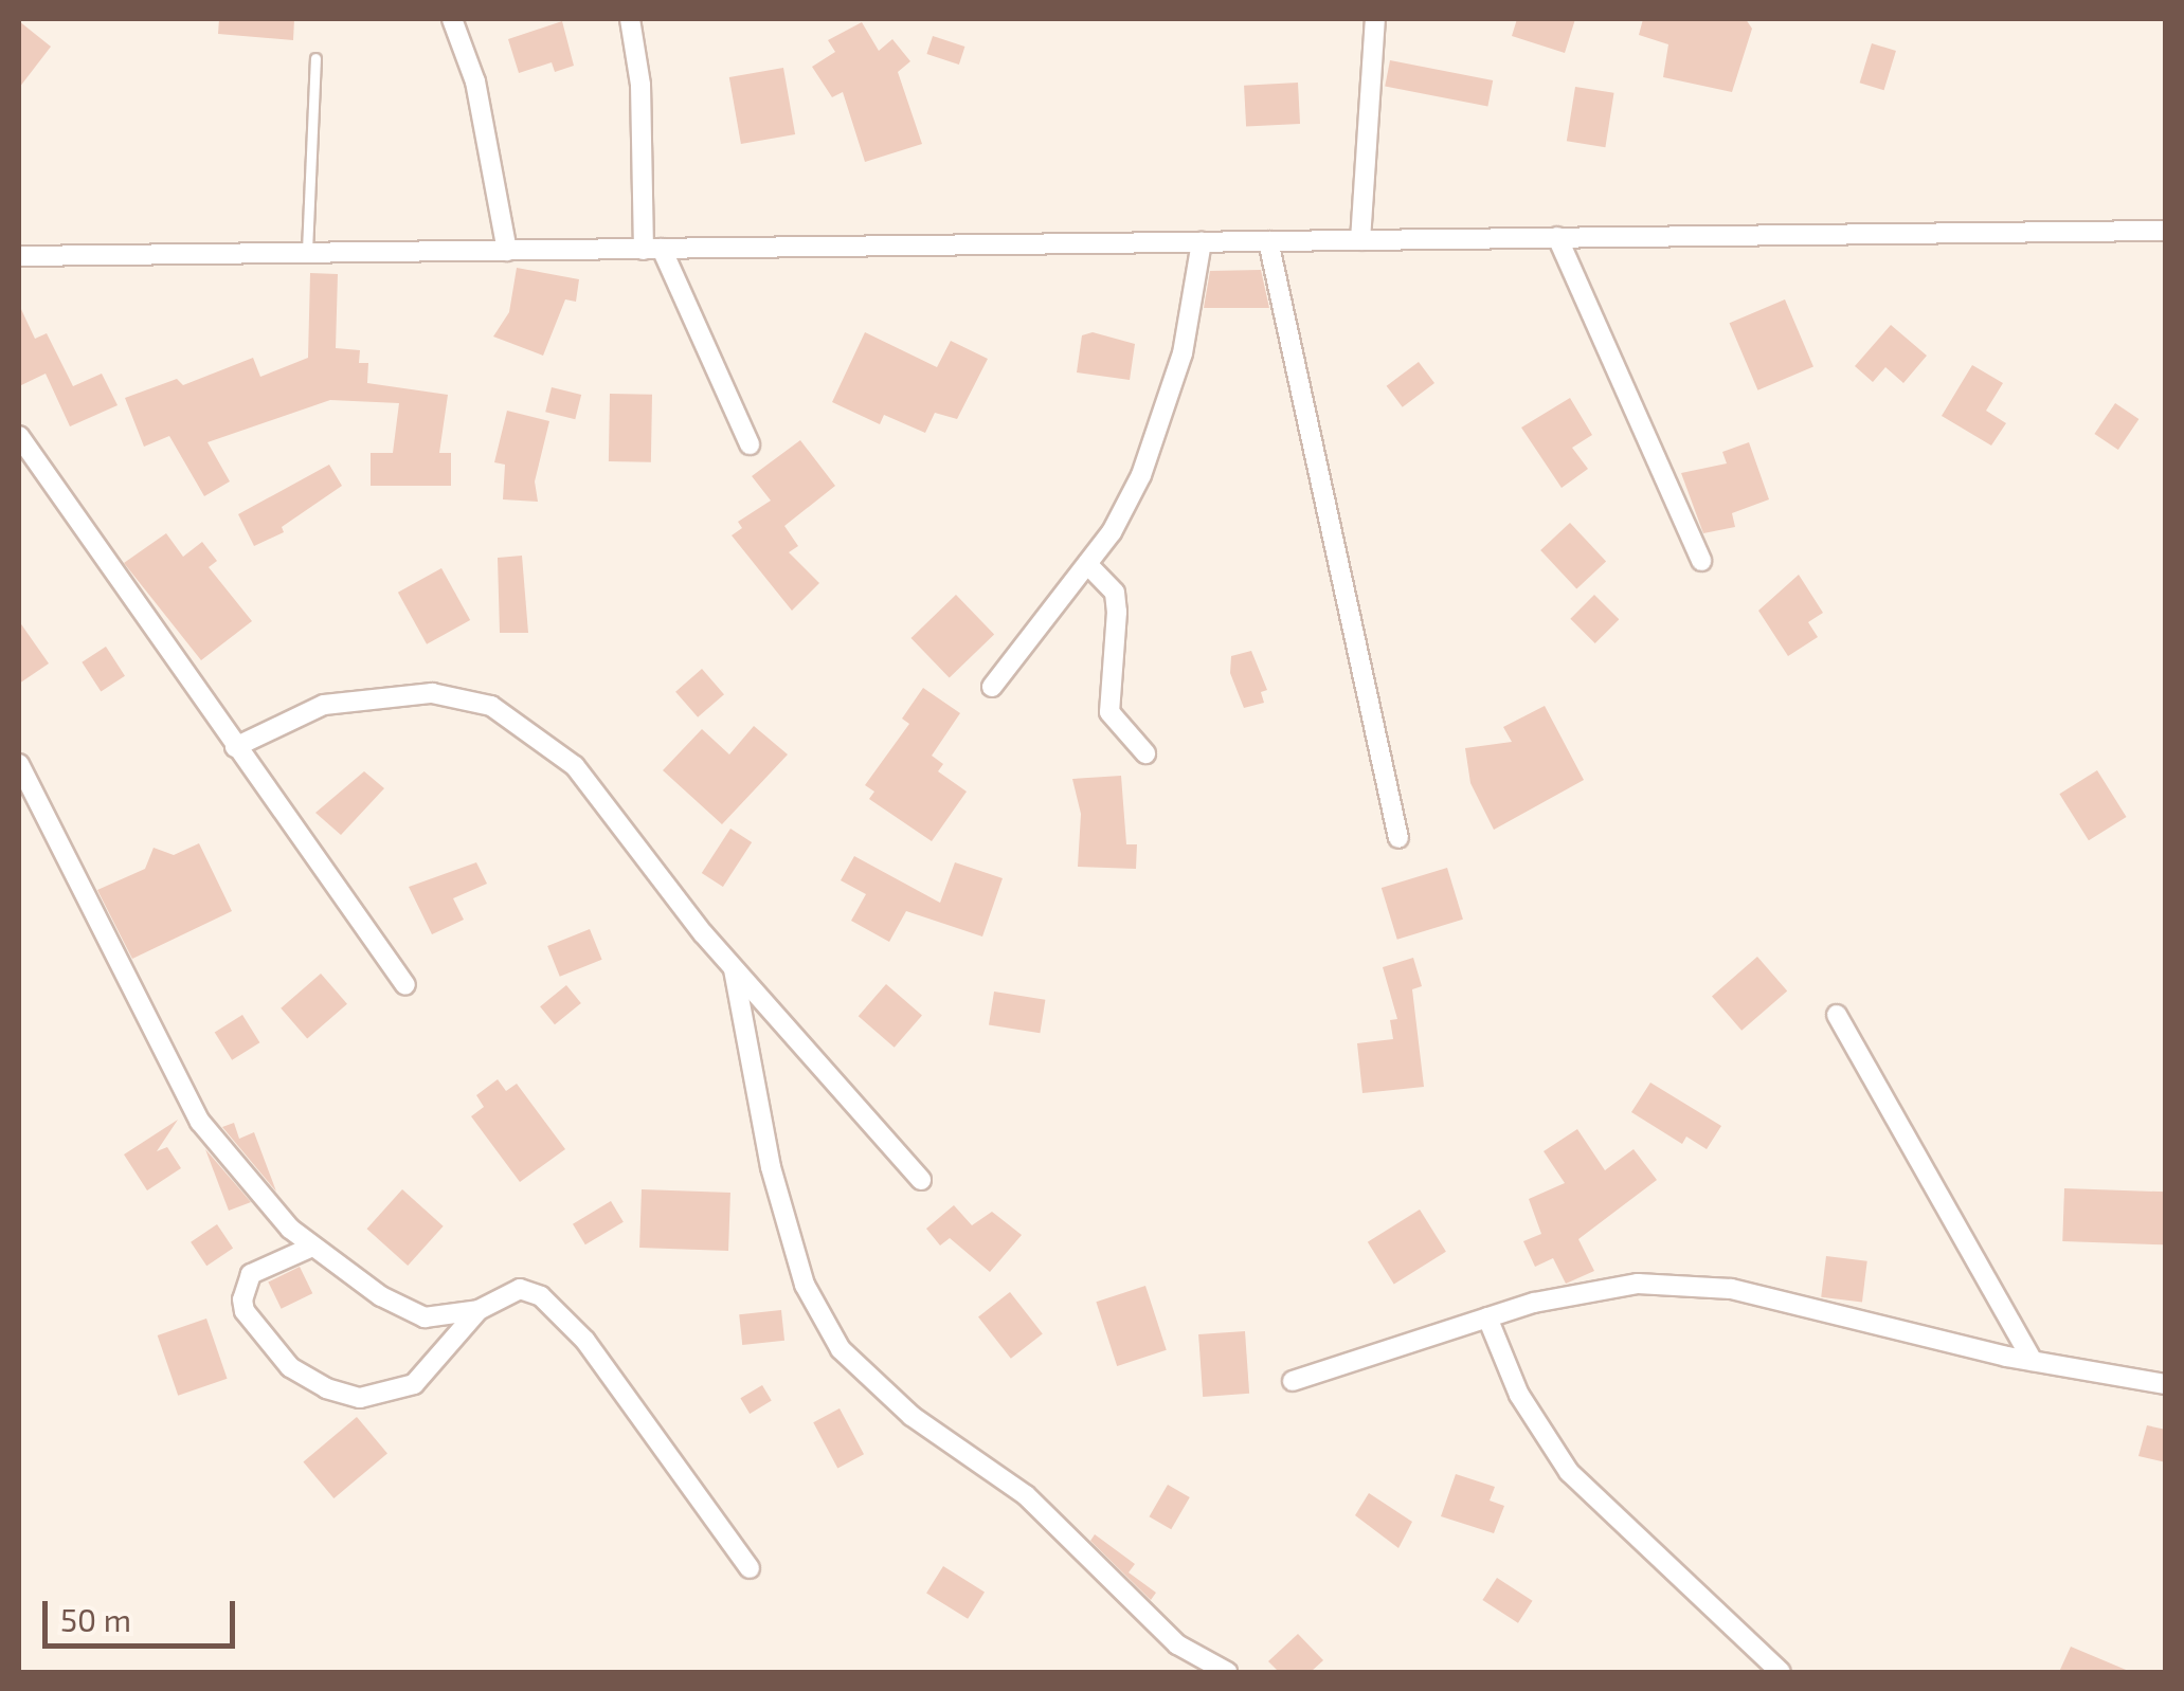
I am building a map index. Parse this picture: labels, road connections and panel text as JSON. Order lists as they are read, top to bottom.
{
  "scale_bar": "50 m"
}
